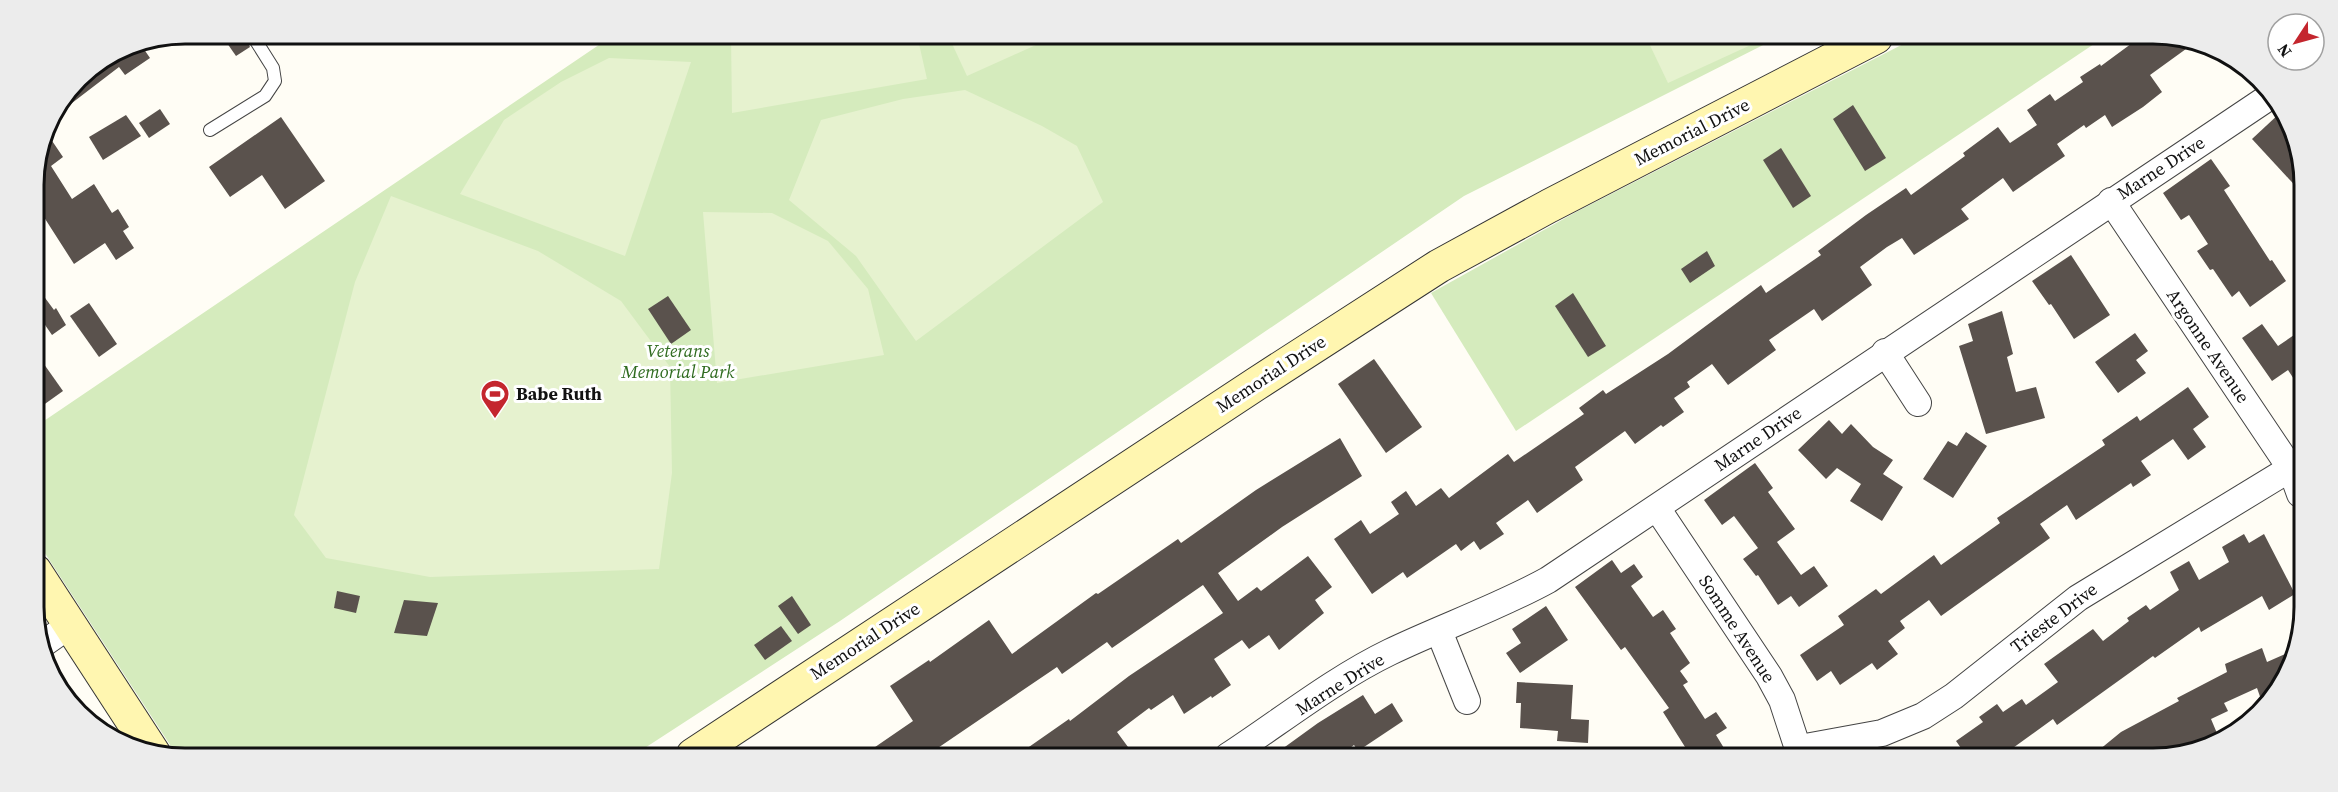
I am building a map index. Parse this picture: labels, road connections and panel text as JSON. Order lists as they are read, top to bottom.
{
  "streets": {
    "street": [
      "Memorial Drive",
      "Marne Drive",
      "Argonne Avenue",
      "Trieste Drive",
      "Somme Avenue"
    ]
  },
  "crossings": [
    ["Marne Drive", "Argonne Avenue"],
    ["Marne Drive", "Somme Avenue"]
  ],
  "parks": ["Veterans Memorial Park"],
  "places": {
    "sports": ["Babe Ruth"]
  },
  "north": "bottom left"
}
